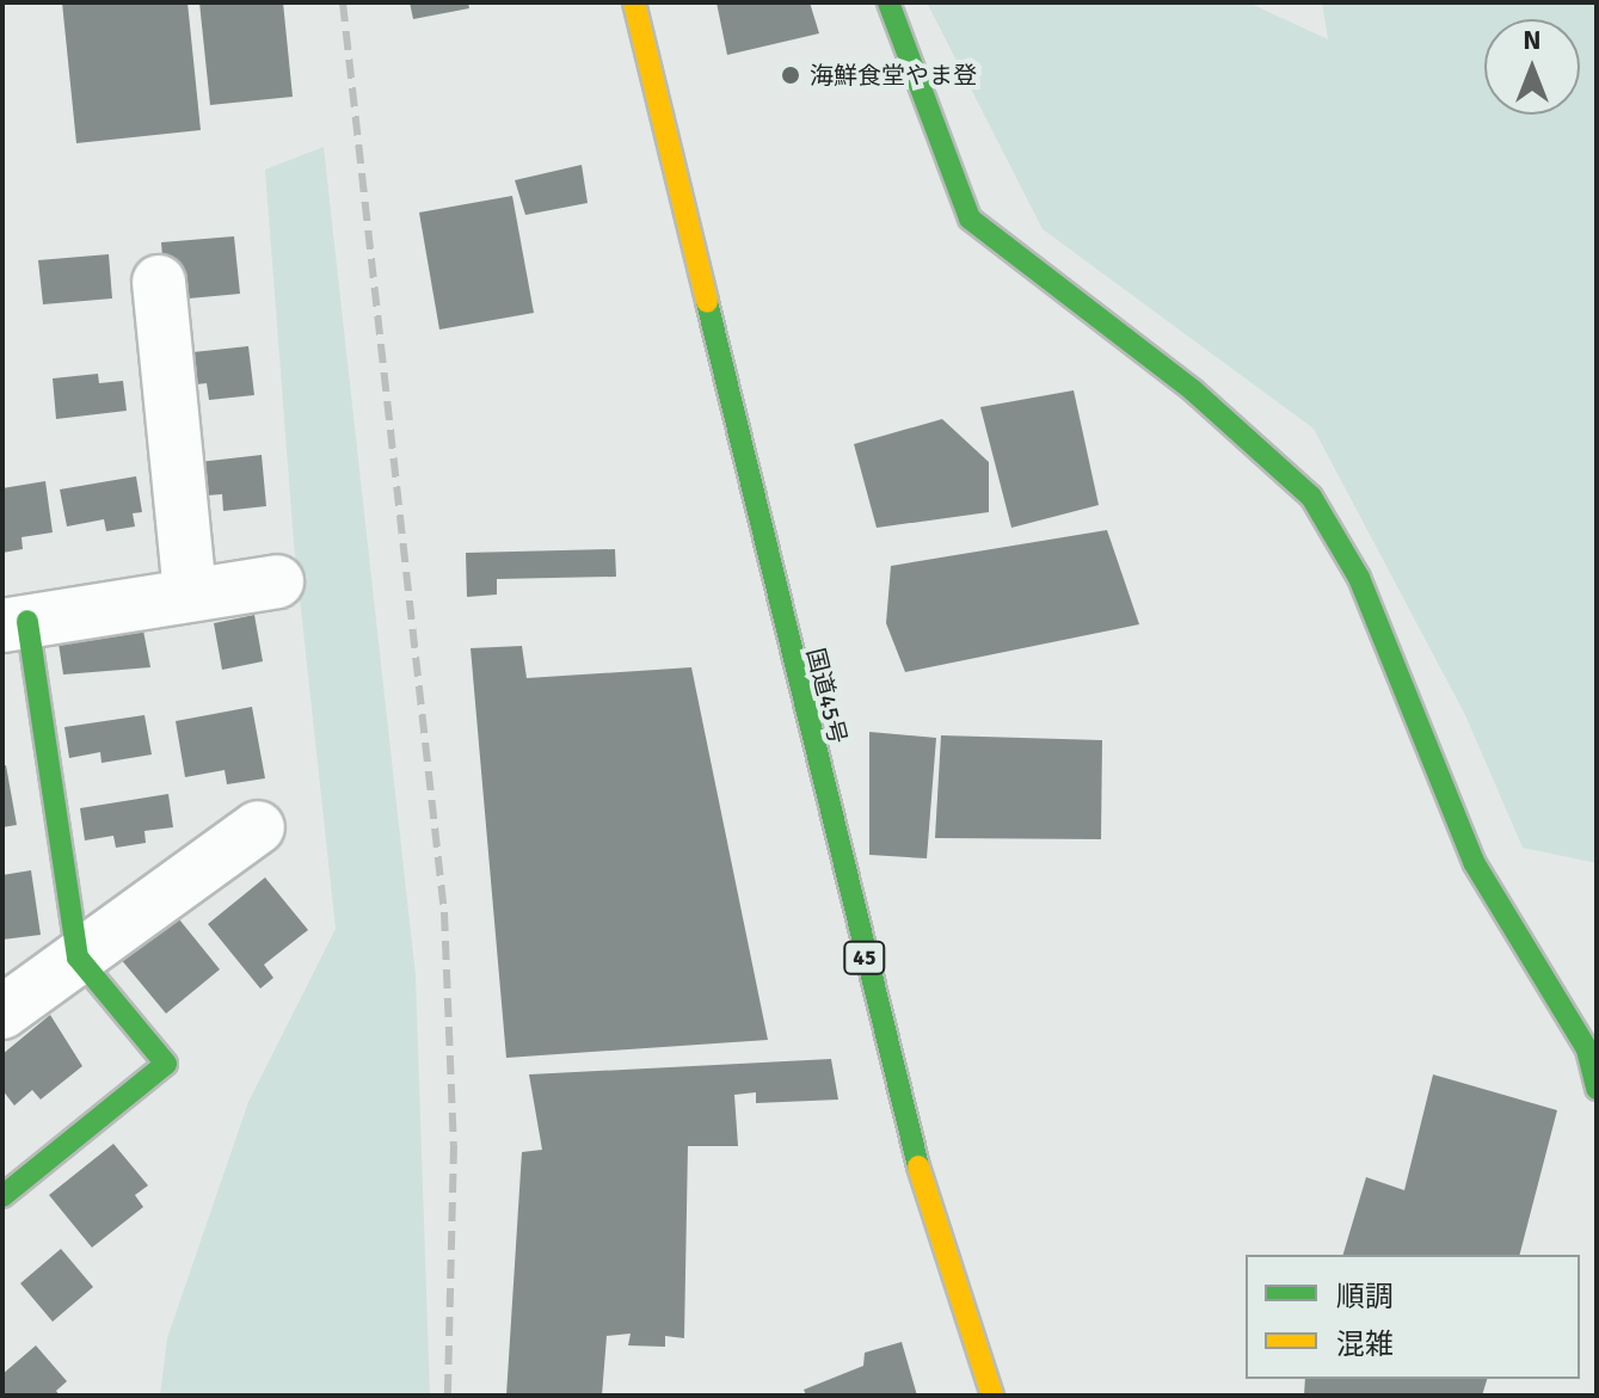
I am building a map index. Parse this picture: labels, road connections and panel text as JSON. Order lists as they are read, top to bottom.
{
  "streets": {
    "main road": ["国道45号", "45"]
  },
  "places": ["海鮮食堂やま登"],
  "legend": ["順調", "混雑"],
  "north": "top"
}
